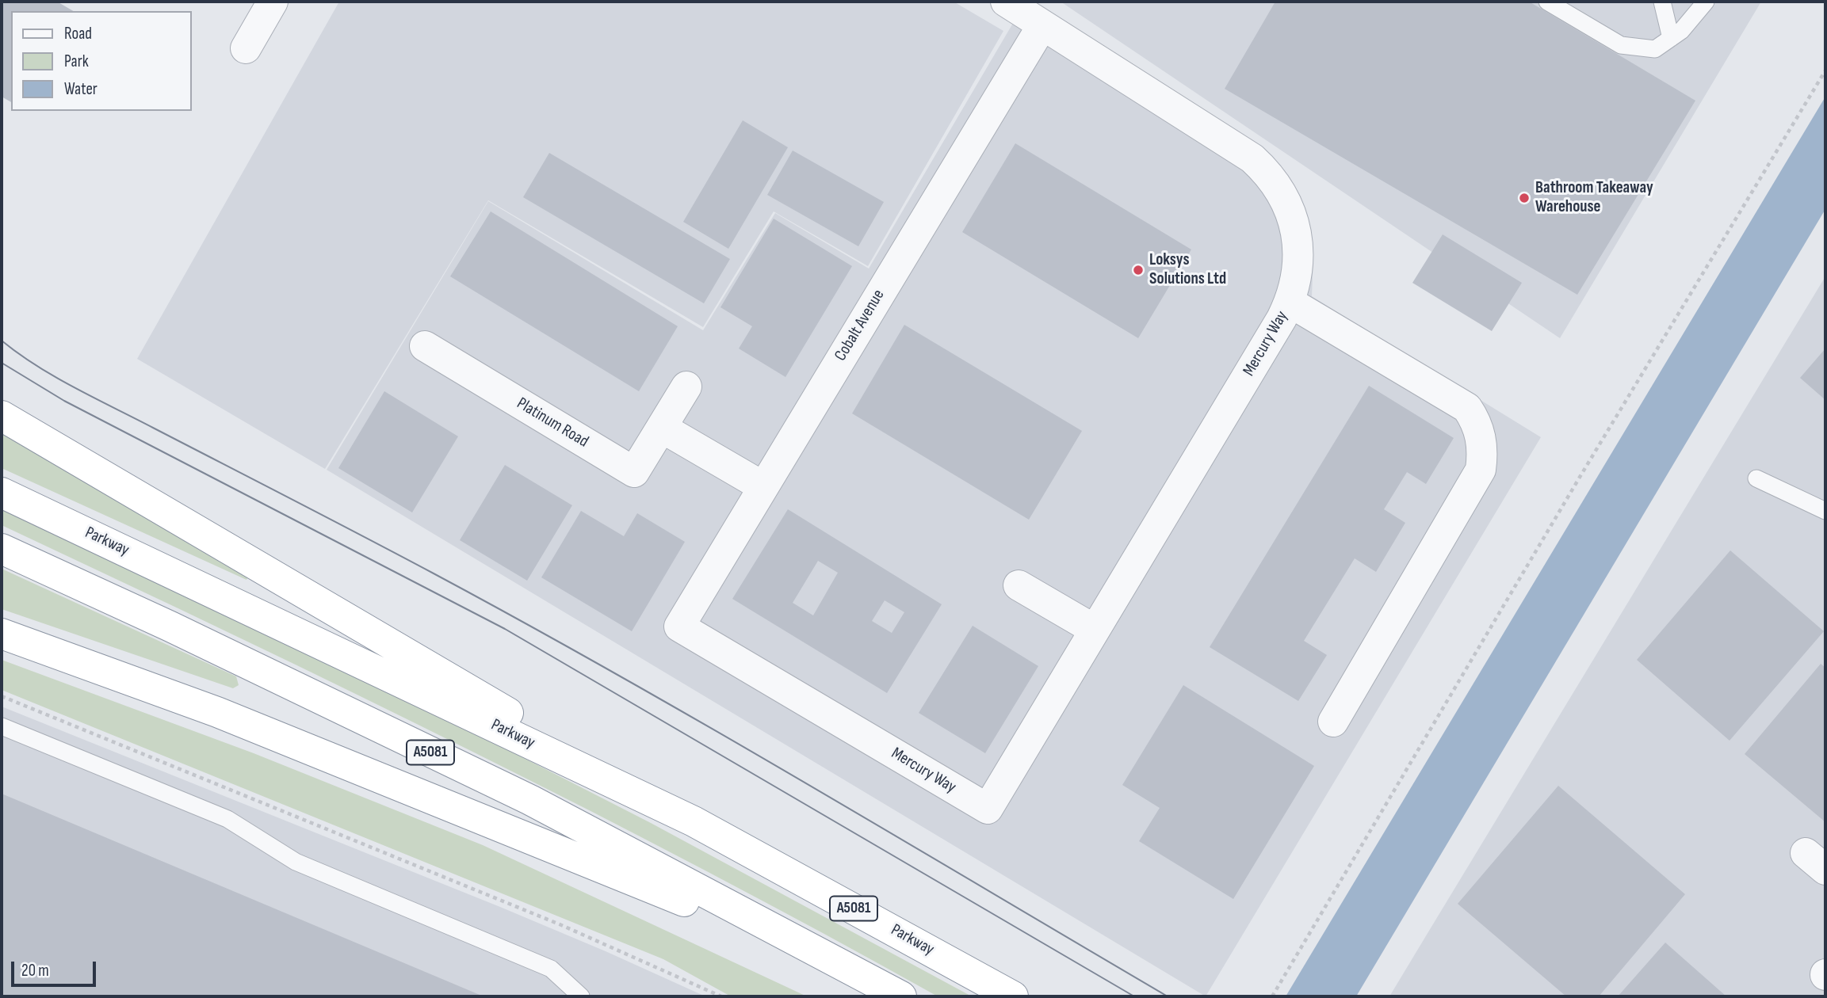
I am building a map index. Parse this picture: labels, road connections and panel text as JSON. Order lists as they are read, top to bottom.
{
  "streets": {
    "highway": ["Parkway", "A5081"],
    "street": ["Cobalt Avenue", "Mercury Way", "Platinum Road"]
  },
  "crossings": [
    ["Cobalt Avenue", "Mercury Way"],
    ["Parkway", "A5081"]
  ],
  "places": ["Bathroom Takeaway Warehouse", "Loksys Solutions Ltd"],
  "legend": ["Road", "Park", "Water"],
  "scale_bar": "20 m"
}
